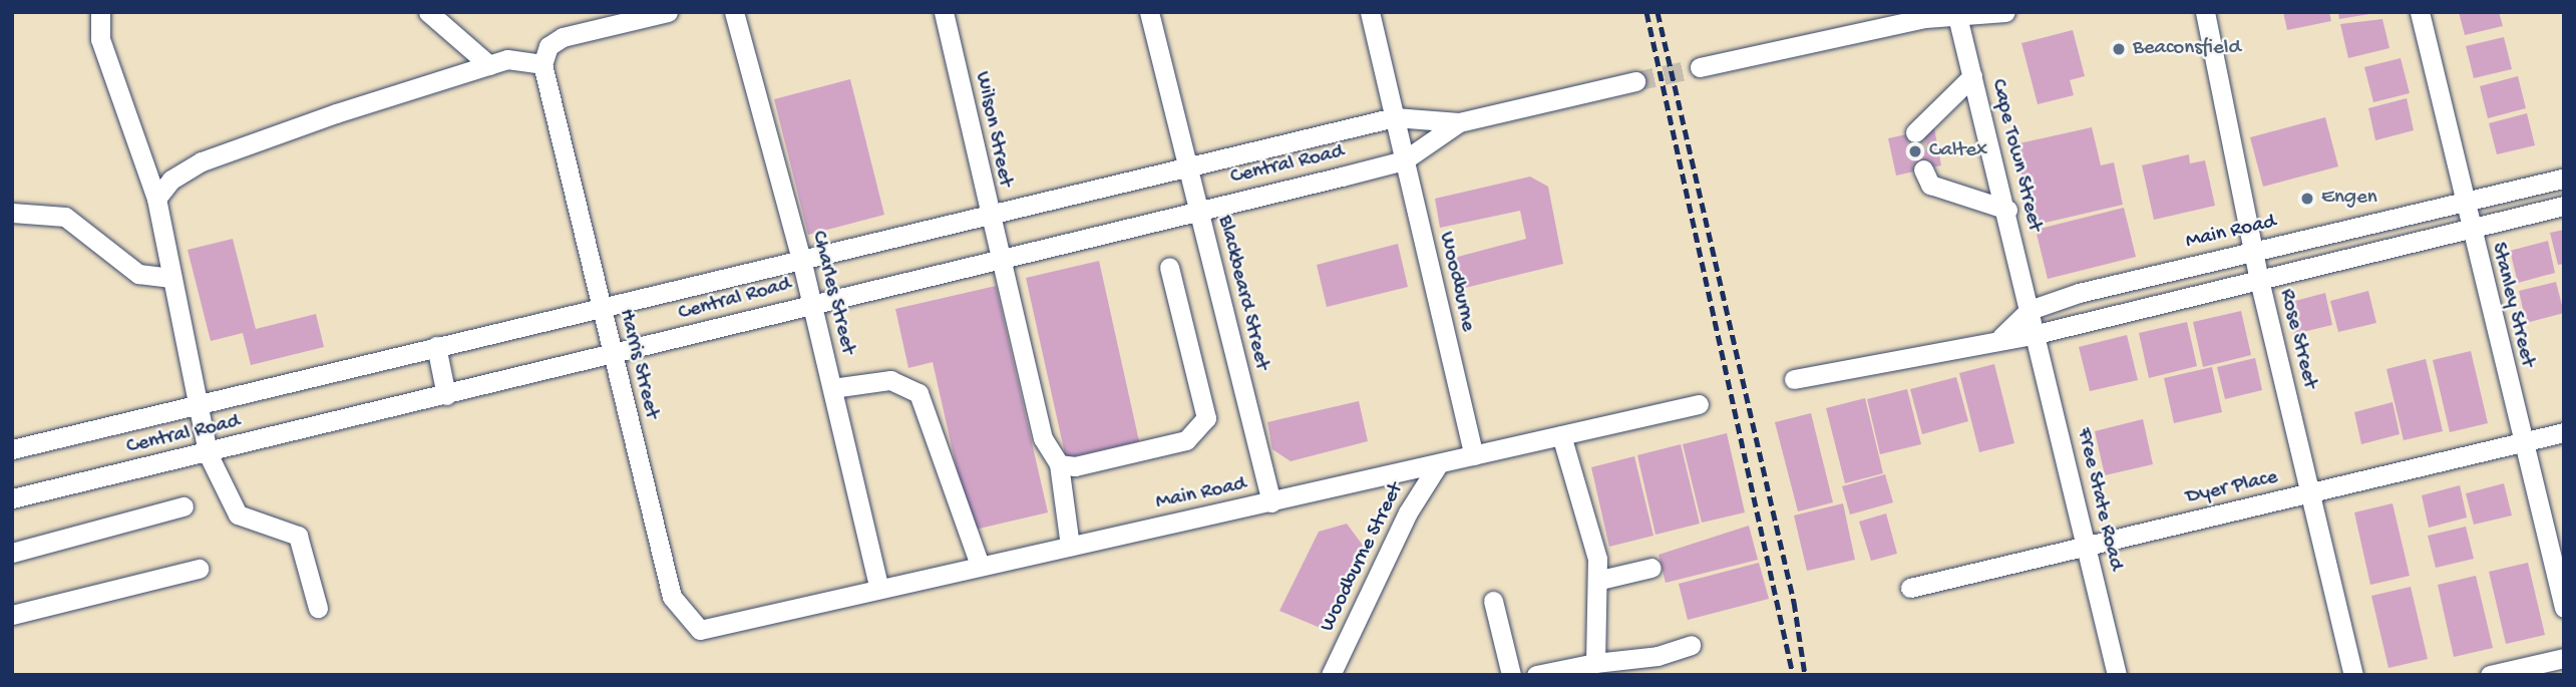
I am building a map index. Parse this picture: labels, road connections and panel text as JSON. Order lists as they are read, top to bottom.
{
  "streets": {
    "street": [
      "Wilson Street",
      "Cape Town Street",
      "Central Road",
      "Main Road",
      "Woodburne",
      "Charles Street",
      "Blackbeard Street",
      "Stanley Street",
      "Rose Street",
      "Harris Street",
      "Dyer Place",
      "Free State Road",
      "Woodburne Street"
    ]
  },
  "crossings": [
    ["Wilson Street", "Central Road"],
    ["Cape Town Street", "Main Road"],
    ["Cape Town Street", "Free State Road"],
    ["Central Road", "Woodburne"],
    ["Central Road", "Charles Street"],
    ["Central Road", "Blackbeard Street"],
    ["Central Road", "Harris Street"],
    ["Main Road", "Woodburne"],
    ["Main Road", "Charles Street"],
    ["Main Road", "Blackbeard Street"],
    ["Main Road", "Stanley Street"],
    ["Main Road", "Rose Street"],
    ["Main Road", "Harris Street"],
    ["Main Road", "Woodburne Street"],
    ["Stanley Street", "Dyer Place"],
    ["Rose Street", "Dyer Place"],
    ["Dyer Place", "Free State Road"]
  ],
  "places": ["Beaconsfield", "Caltex", "Engen"]
}
